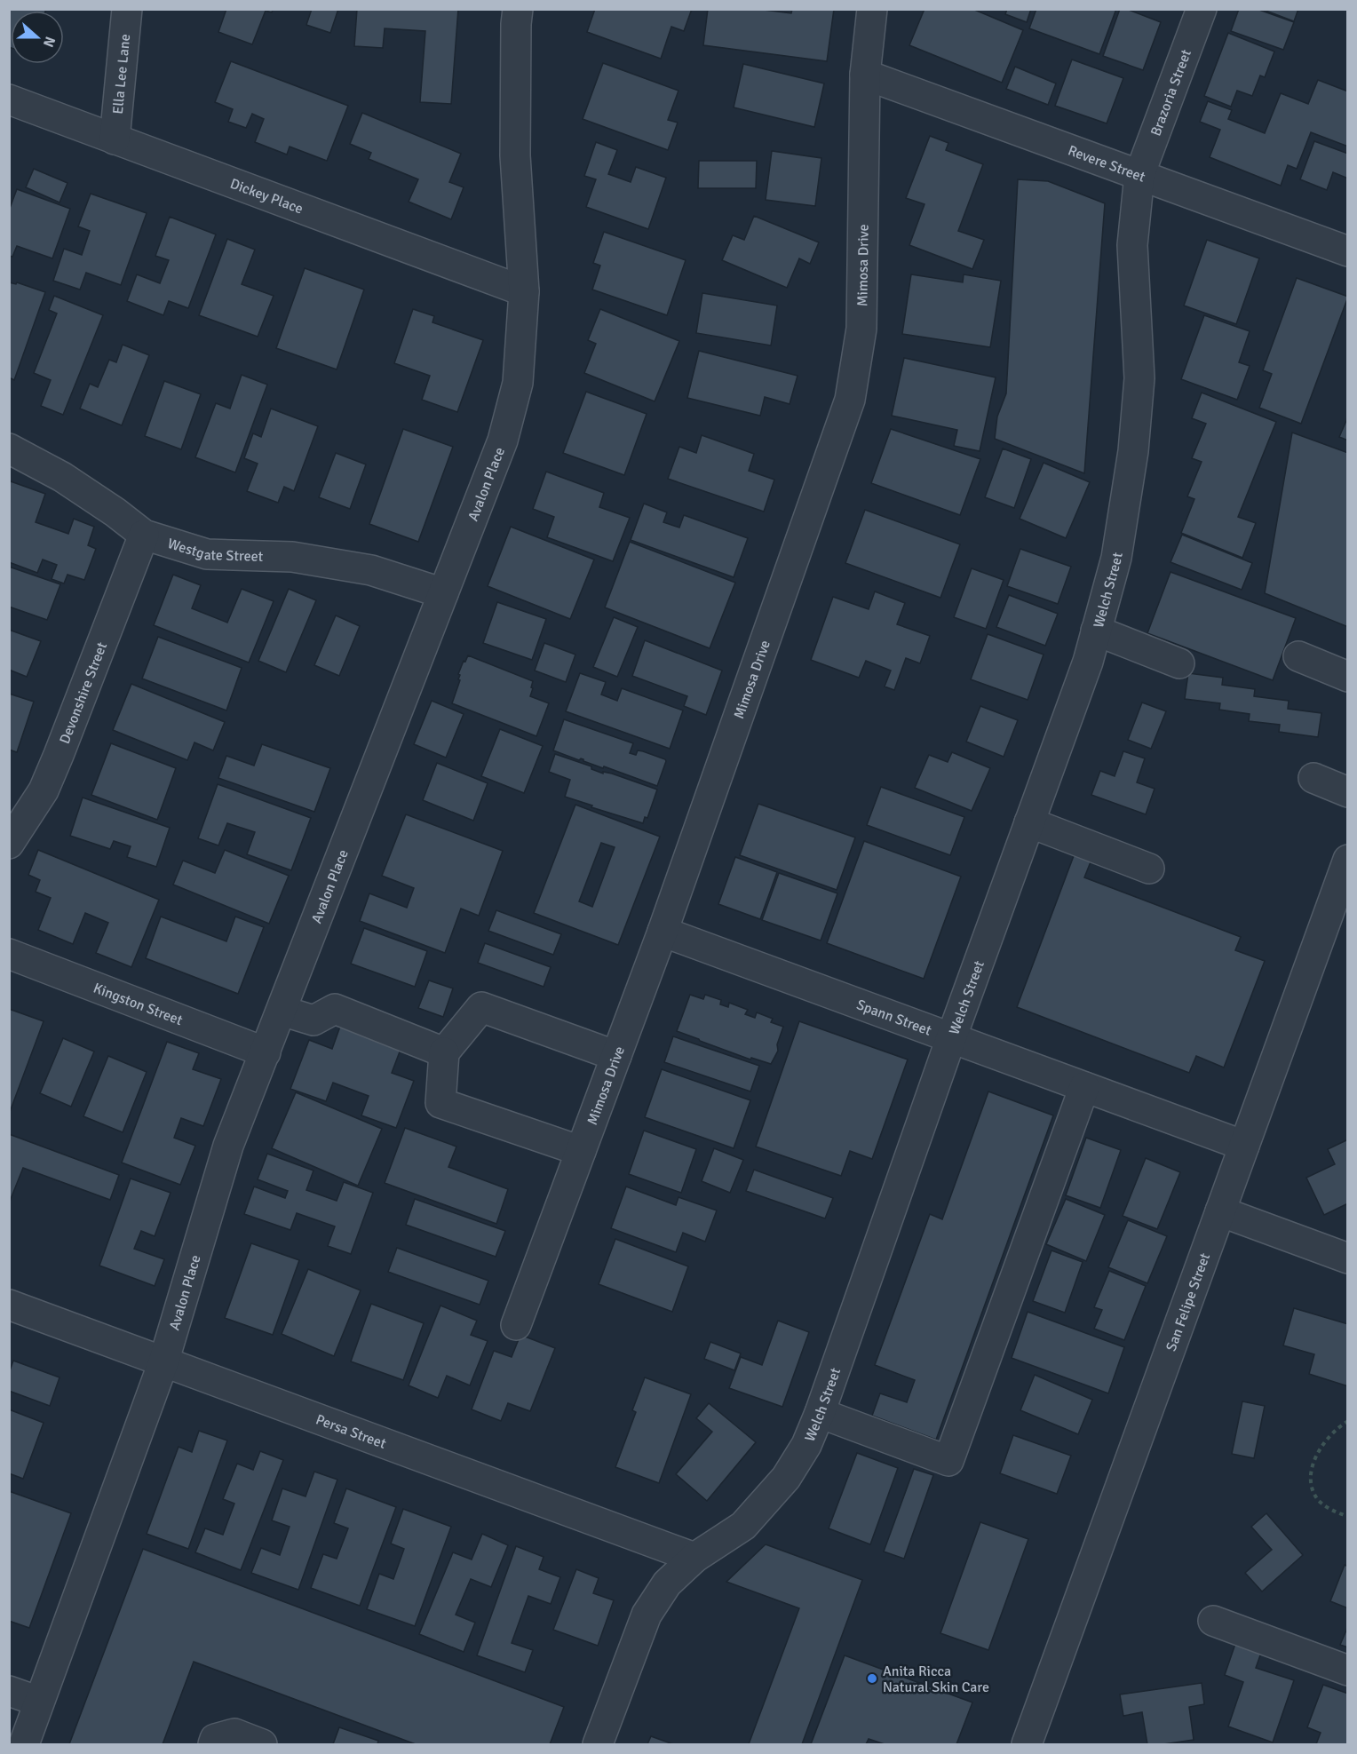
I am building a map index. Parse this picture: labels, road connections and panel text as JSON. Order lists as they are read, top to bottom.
{
  "streets": {
    "street": [
      "Ella Lee Lane",
      "Brazoria Street",
      "Revere Street",
      "Dickey Place",
      "Mimosa Drive",
      "Avalon Place",
      "Westgate Street",
      "Welch Street",
      "Devonshire Street",
      "Kingston Street",
      "Spann Street",
      "San Felipe Street",
      "Persa Street"
    ]
  },
  "crossings": [
    ["Ella Lee Lane", "Dickey Place"],
    ["Brazoria Street", "Revere Street"],
    ["Brazoria Street", "Welch Street"],
    ["Revere Street", "Mimosa Drive"],
    ["Revere Street", "Welch Street"],
    ["Dickey Place", "Avalon Place"],
    ["Mimosa Drive", "Spann Street"],
    ["Avalon Place", "Westgate Street"],
    ["Avalon Place", "Kingston Street"],
    ["Avalon Place", "Persa Street"],
    ["Westgate Street", "Devonshire Street"],
    ["Welch Street", "Spann Street"],
    ["Welch Street", "Persa Street"],
    ["Spann Street", "San Felipe Street"]
  ],
  "places": ["Anita Ricca Natural Skin Care"],
  "north": "right"
}
